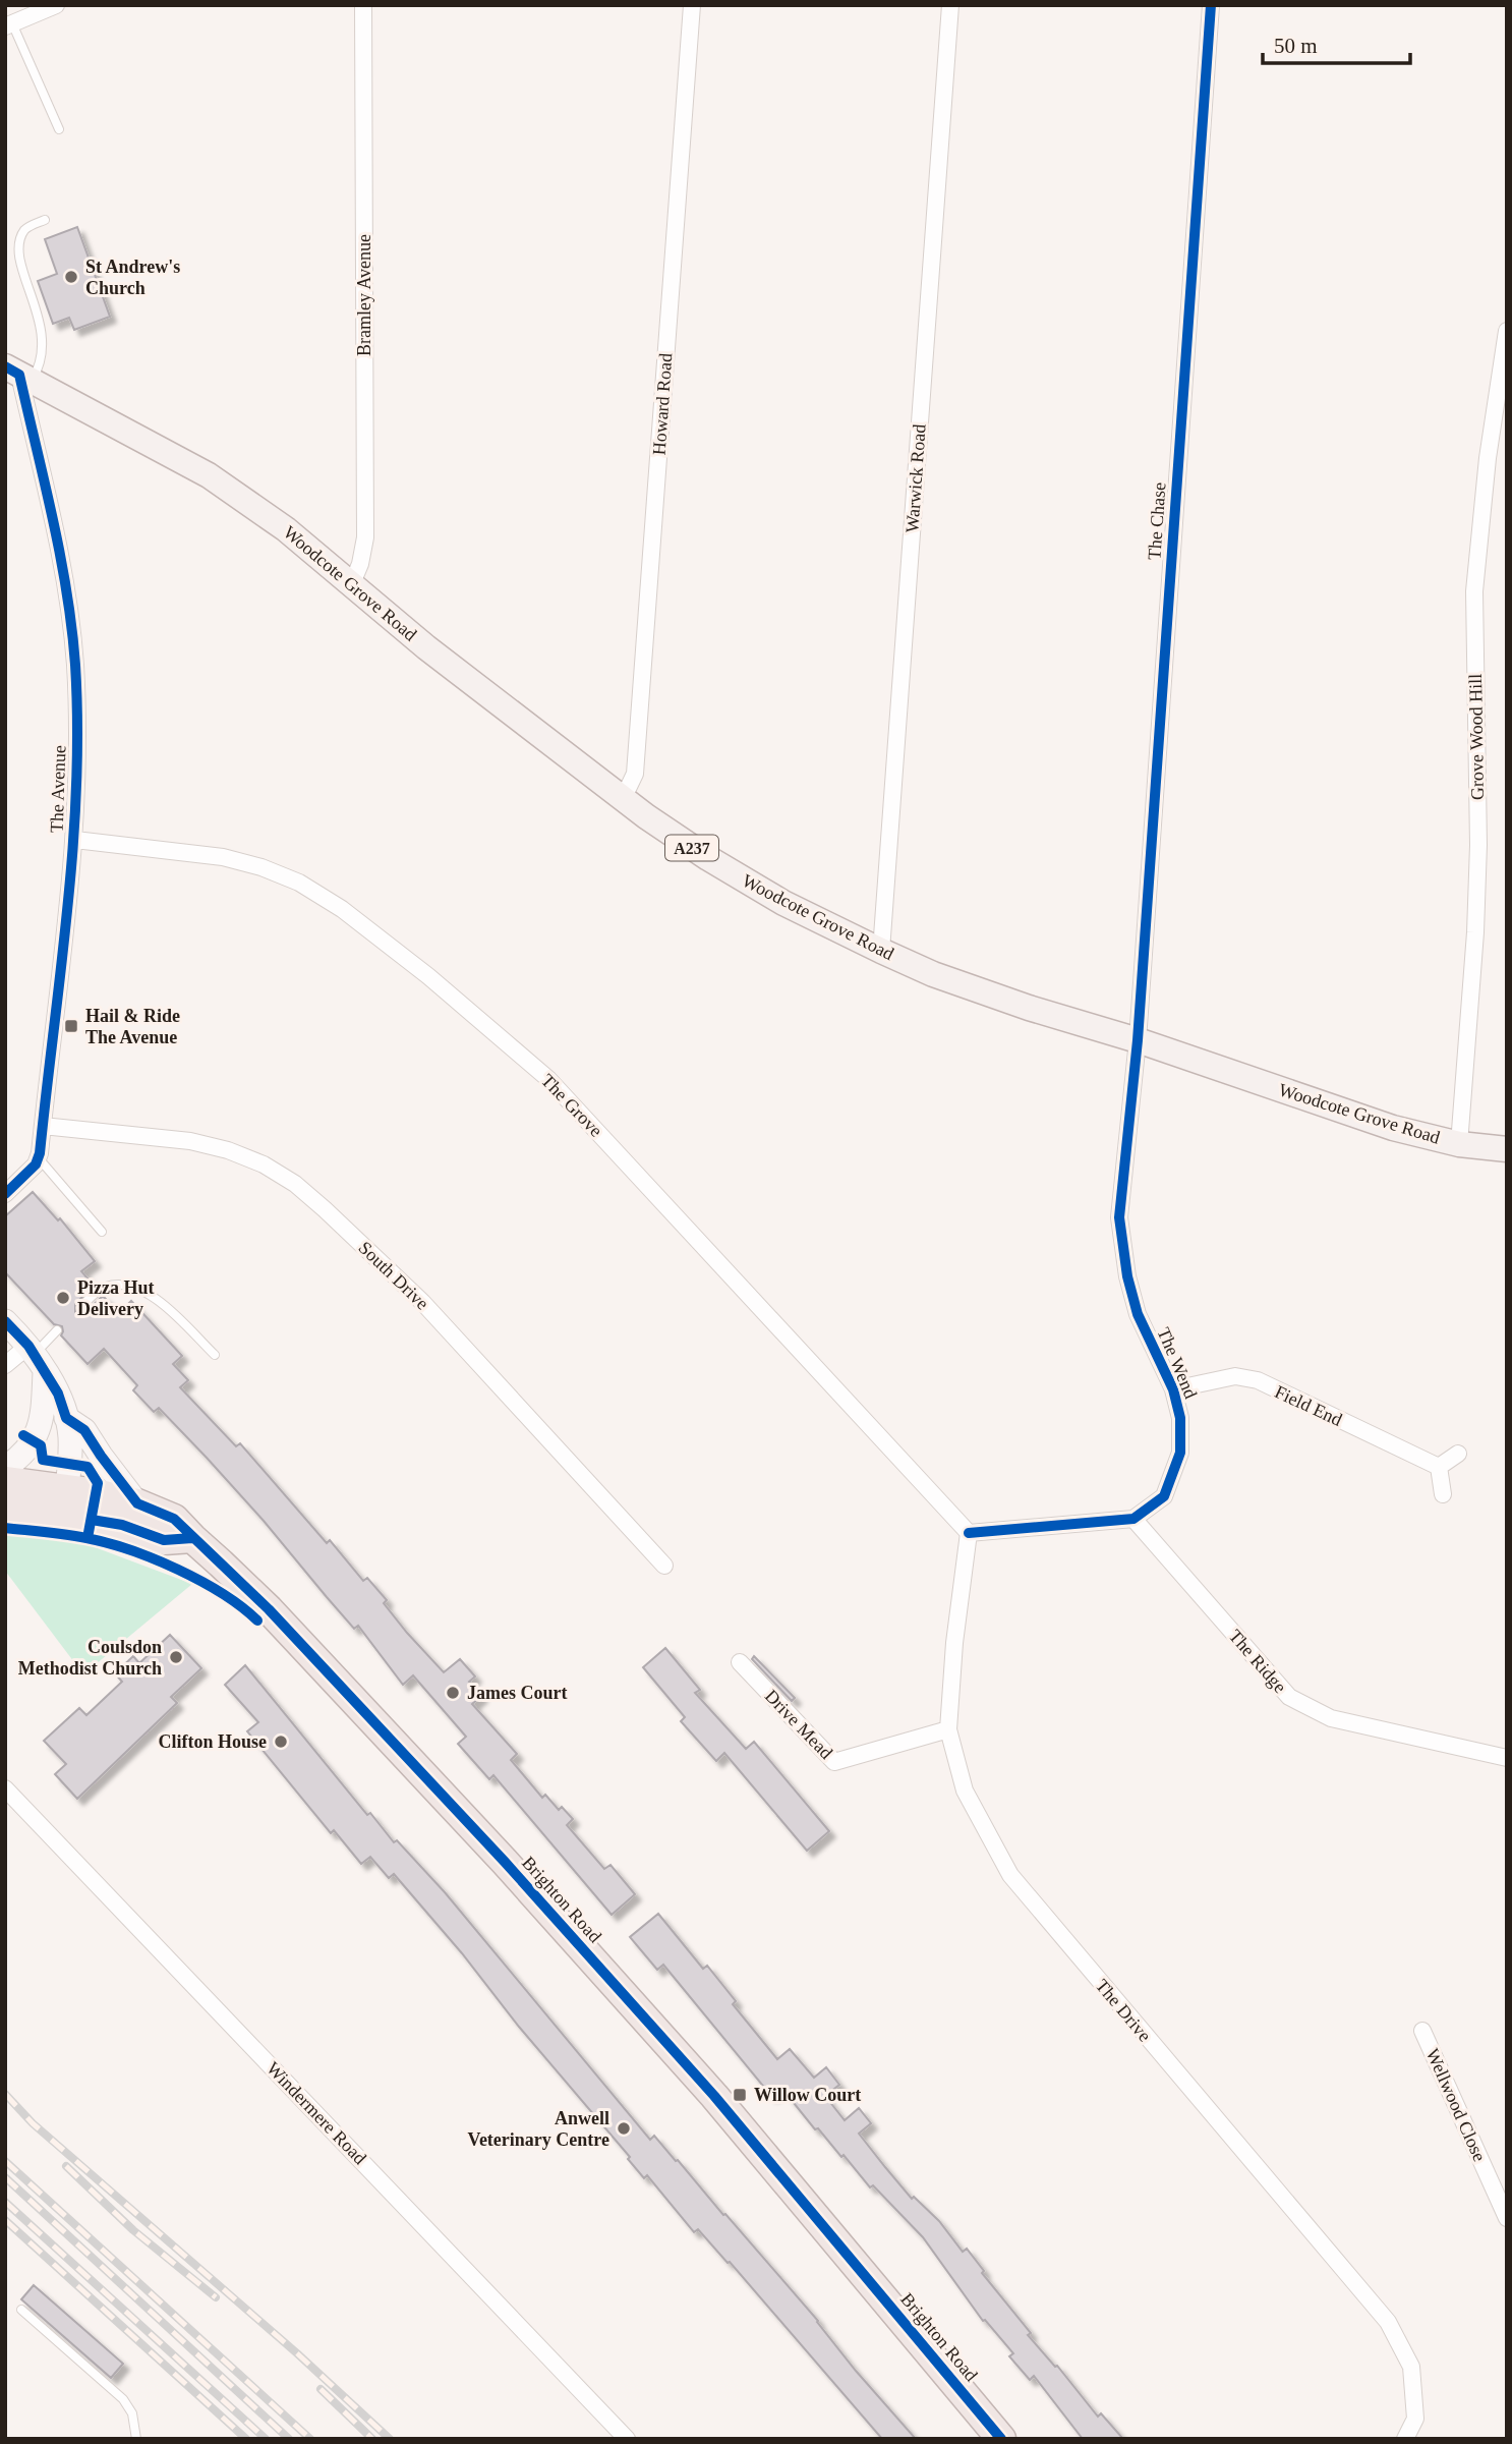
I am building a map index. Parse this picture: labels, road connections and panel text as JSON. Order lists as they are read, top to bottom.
{
  "streets": {
    "highway": ["Brighton Road"],
    "main road": ["Woodcote Grove Road", "A237"],
    "street": [
      "Bramley Avenue",
      "Howard Road",
      "Warwick Road",
      "The Chase",
      "Grove Wood Hill",
      "The Avenue",
      "The Grove",
      "South Drive",
      "The Wend",
      "Field End",
      "The Ridge",
      "Drive Mead",
      "The Drive",
      "Wellwood Close",
      "Windermere Road"
    ]
  },
  "crossings": [
    ["Bramley Avenue", "Woodcote Grove Road"],
    ["Howard Road", "Woodcote Grove Road"],
    ["Warwick Road", "Woodcote Grove Road"],
    ["The Chase", "Woodcote Grove Road"],
    ["The Chase", "The Wend"],
    ["Woodcote Grove Road", "Grove Wood Hill"],
    ["Woodcote Grove Road", "The Avenue"],
    ["Woodcote Grove Road", "The Wend"],
    ["The Avenue", "The Grove"],
    ["The Avenue", "South Drive"],
    ["The Grove", "The Drive"],
    ["The Wend", "Field End"],
    ["The Wend", "The Ridge"],
    ["Drive Mead", "The Drive"]
  ],
  "places": {
    "other": [
      "St Andrew's Church",
      "Pizza Hut Delivery",
      "Coulsdon Methodist Church",
      "James Court",
      "Clifton House",
      "Anwell Veterinary Centre"
    ],
    "transit": ["Hail & Ride The Avenue", "Willow Court"]
  },
  "scale_bar": "50 m"
}
